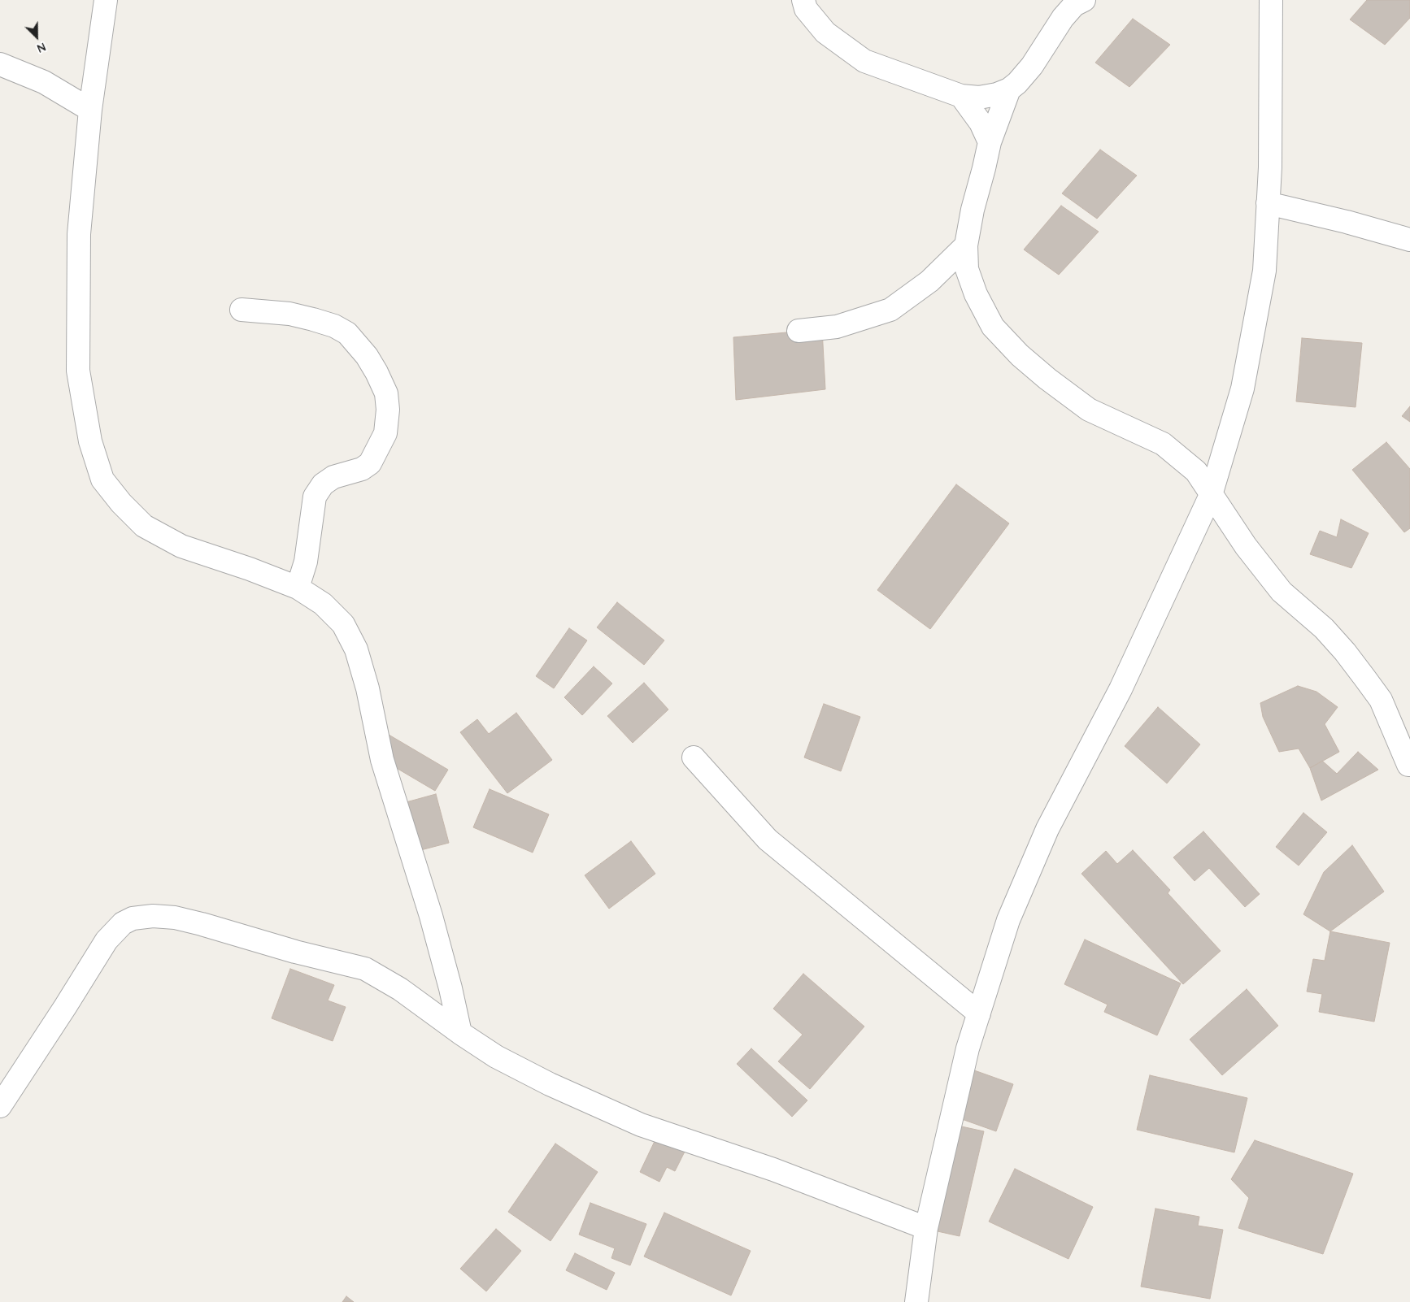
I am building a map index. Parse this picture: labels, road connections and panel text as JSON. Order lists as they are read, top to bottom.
{
  "north": "bottom right"
}
